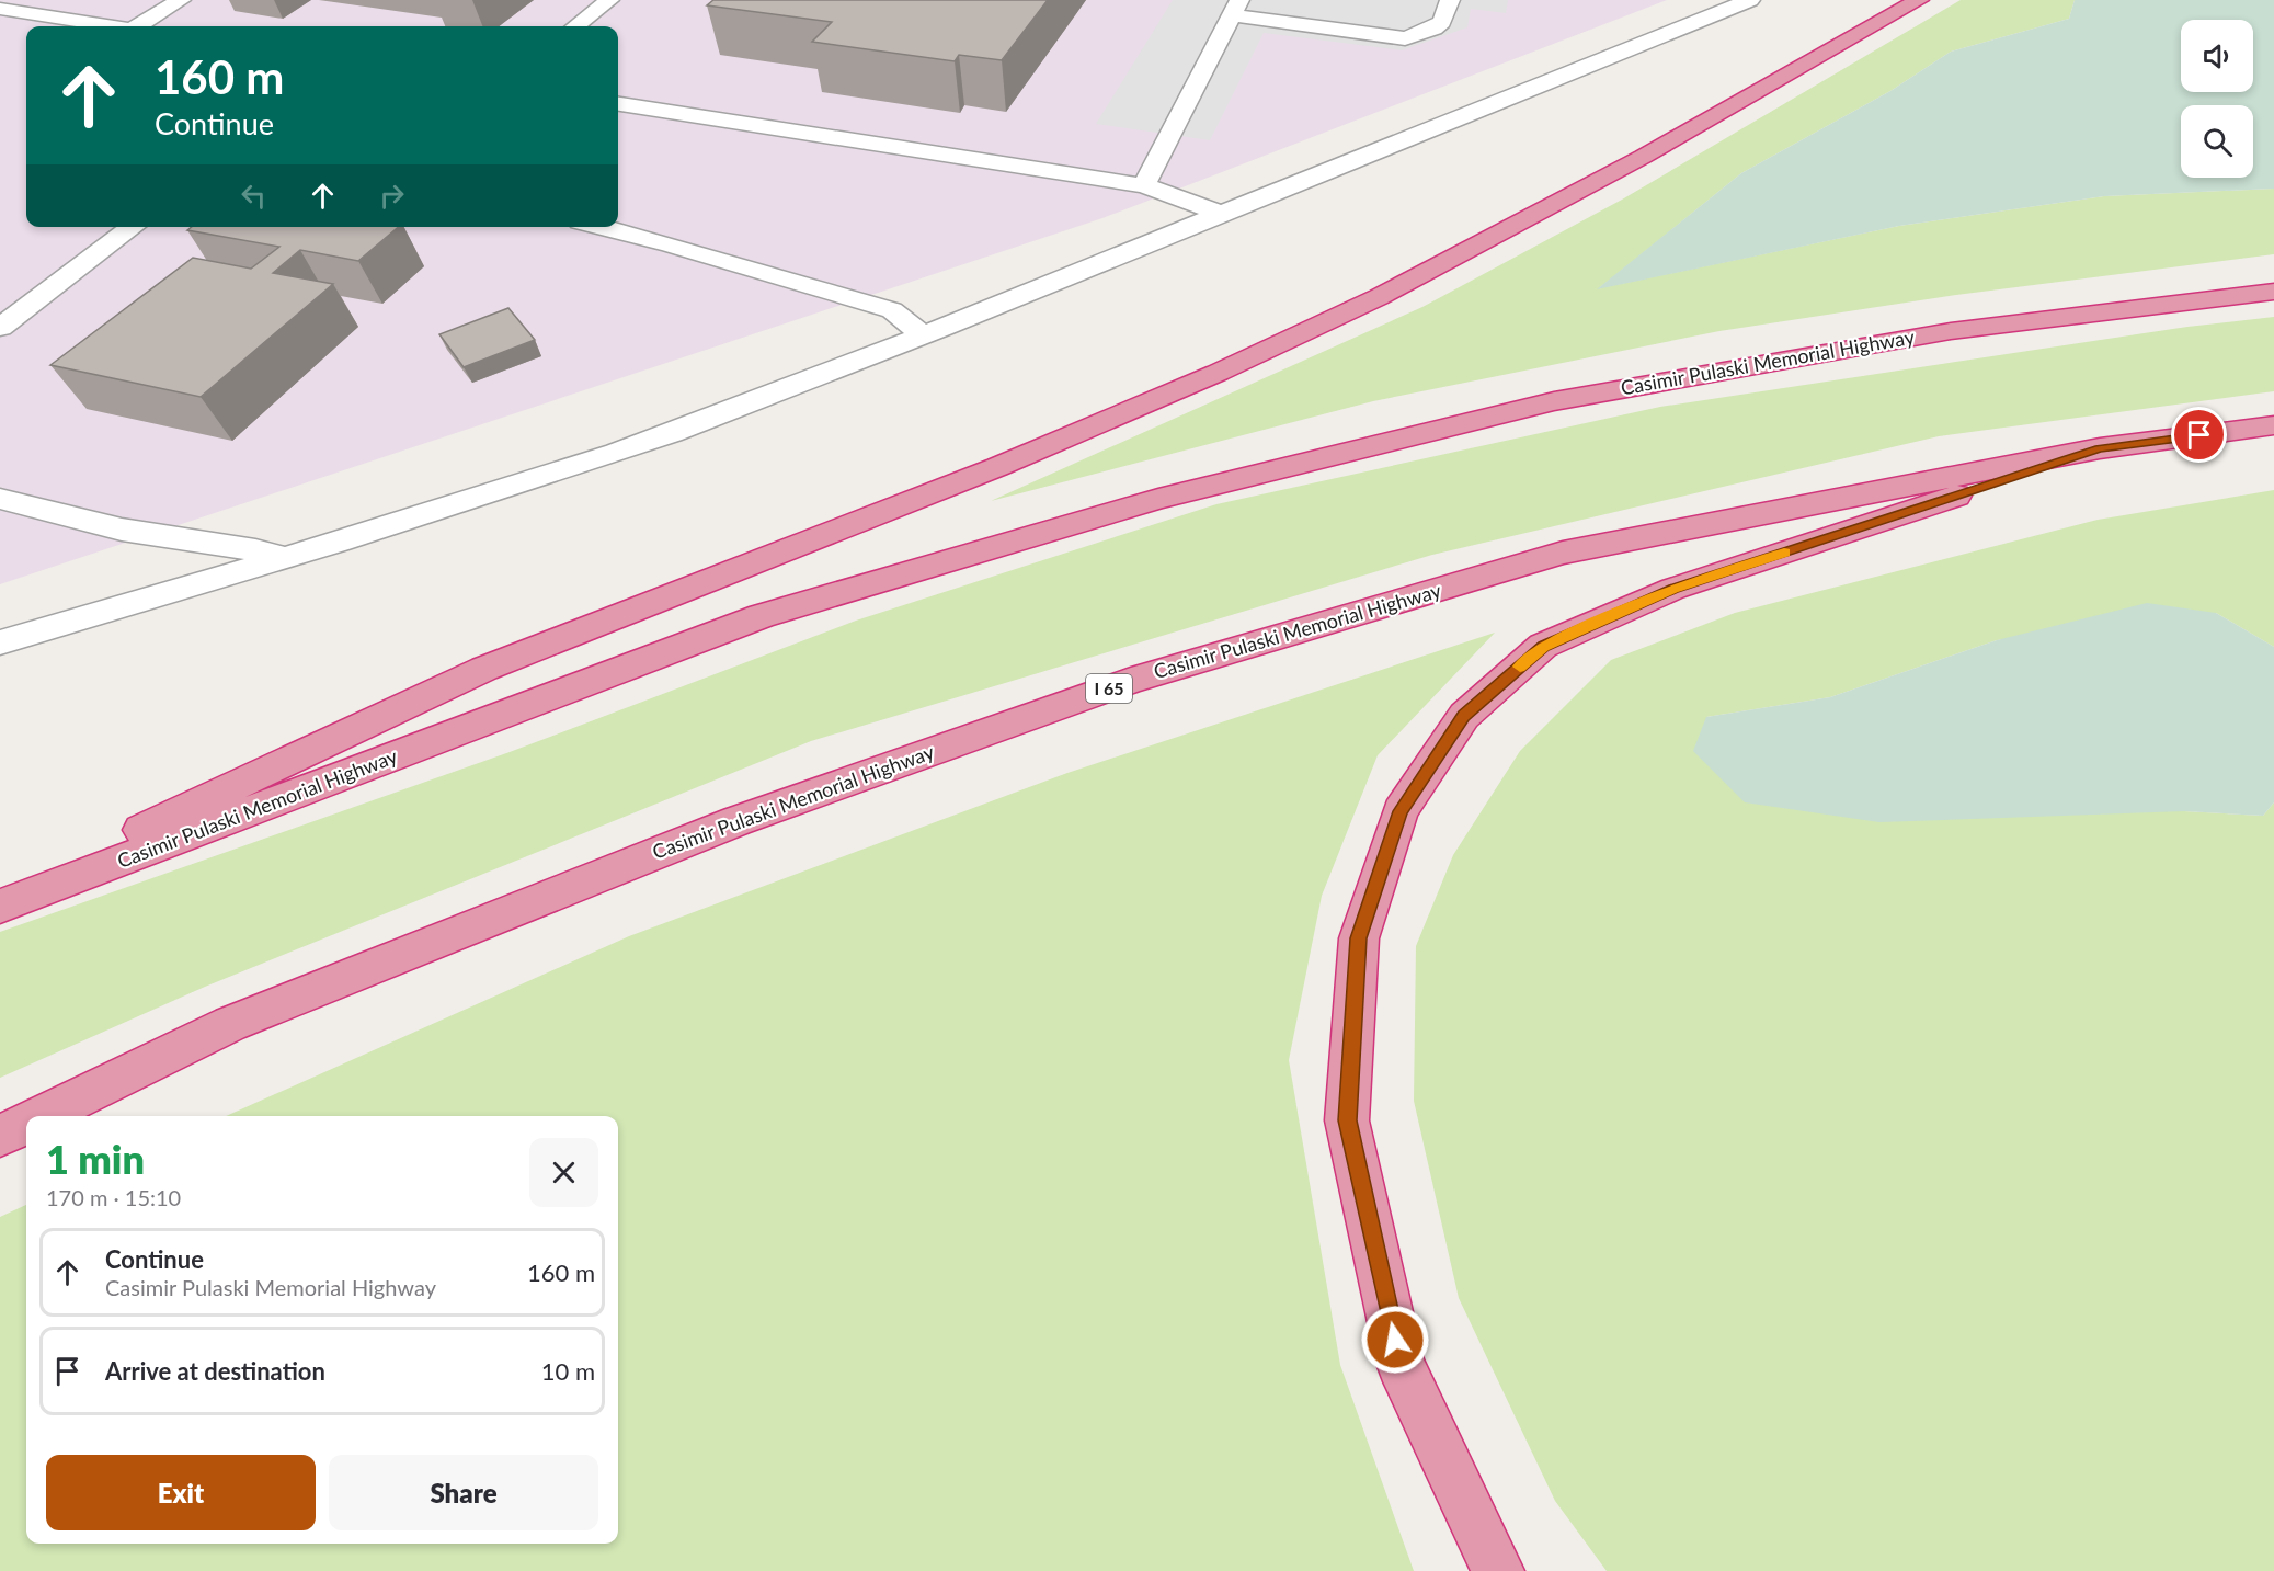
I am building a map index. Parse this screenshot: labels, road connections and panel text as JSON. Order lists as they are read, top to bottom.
{
  "streets": {
    "highway": ["Casimir Pulaski Memorial Highway", "I 65"]
  },
  "page": {
    "turn": ["160 m", "Continue"],
    "heading": ["1 min", "170 m · 15:10"],
    "list": [
      {
        "name": "Continue",
        "note": "Casimir Pulaski Memorial Highway",
        "value": "160 m"
      },
      {
        "name": "Arrive at destination",
        "value": "10 m"
      }
    ],
    "buttons": ["Exit", "Share"]
  }
}
